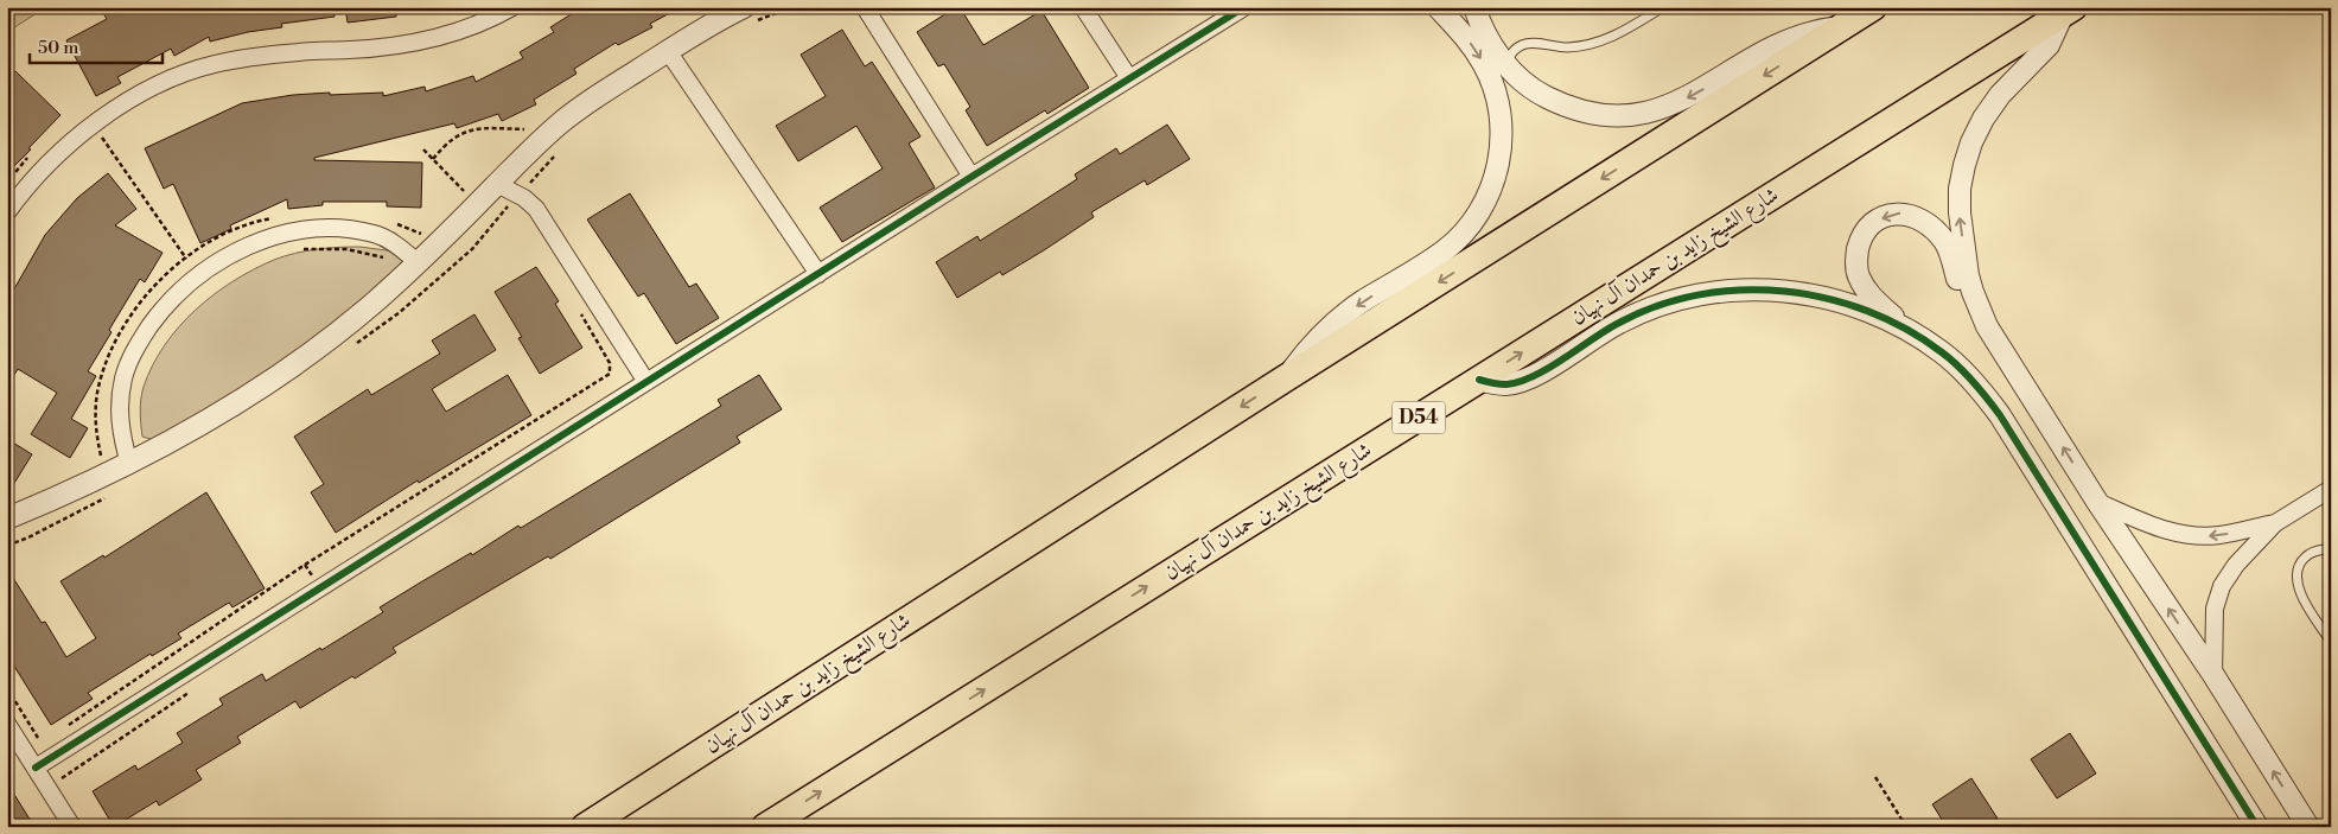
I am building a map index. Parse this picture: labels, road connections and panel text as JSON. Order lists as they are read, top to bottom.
{
  "streets": {
    "main road": ["شارع الشيخ زايد بن حمدان آل نهيان", "D54"]
  },
  "scale_bar": "50 m"
}
